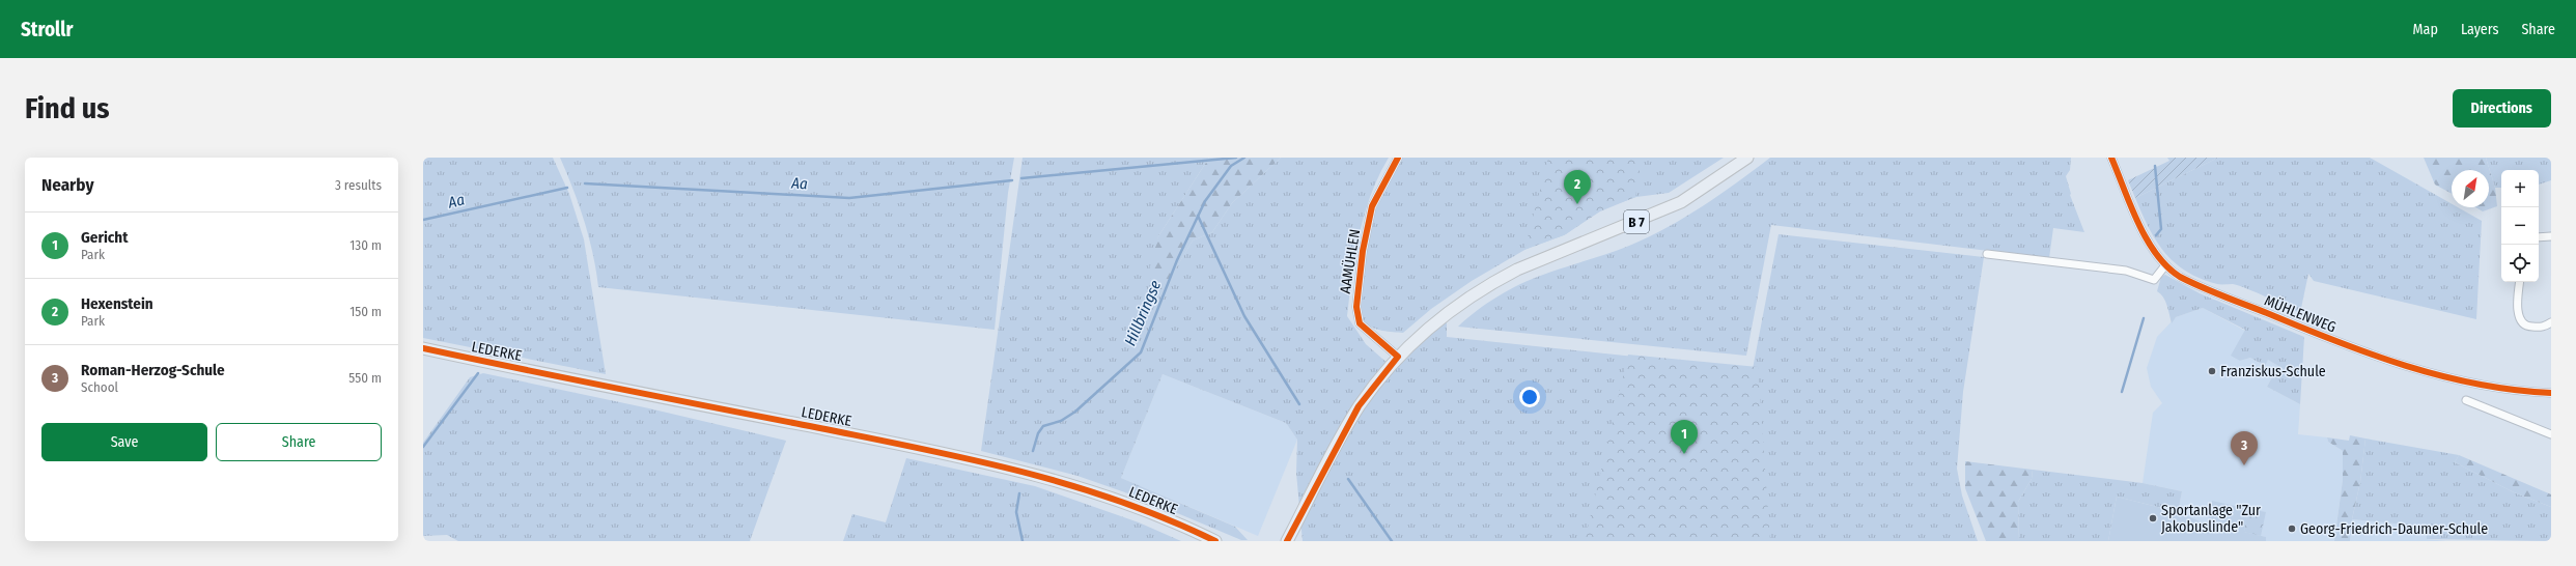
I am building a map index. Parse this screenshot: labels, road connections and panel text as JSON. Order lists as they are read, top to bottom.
{
  "streets": {
    "main road": ["B 7", "LEDERKE"],
    "street": ["AAMÜHLEN", "MÜHLENWEG"]
  },
  "crossings": [
    ["B 7", "AAMÜHLEN"]
  ],
  "water": ["Aa", "Hillbringse"],
  "places": ["Franziskus-Schule", "Sportanlage \"Zur Jakobuslinde\"", "Georg-Friedrich-Daumer-Schule"],
  "north": "top right",
  "page": {
    "header": "Strollr",
    "nav": ["Map", "Layers", "Share"],
    "buttons": [
      "Directions",
      ["Save", "Share"]
    ],
    "title": "Find us",
    "heading": ["Nearby", "3 results"],
    "map_buttons": ["+", "−"],
    "pins": ["2", "1", "3"],
    "list": [
      {
        "mark": "1",
        "name": "Gericht",
        "note": "Park",
        "value": "130 m"
      },
      {
        "mark": "2",
        "name": "Hexenstein",
        "note": "Park",
        "value": "150 m"
      },
      {
        "mark": "3",
        "name": "Roman-Herzog-Schule",
        "note": "School",
        "value": "550 m"
      }
    ]
  }
}
